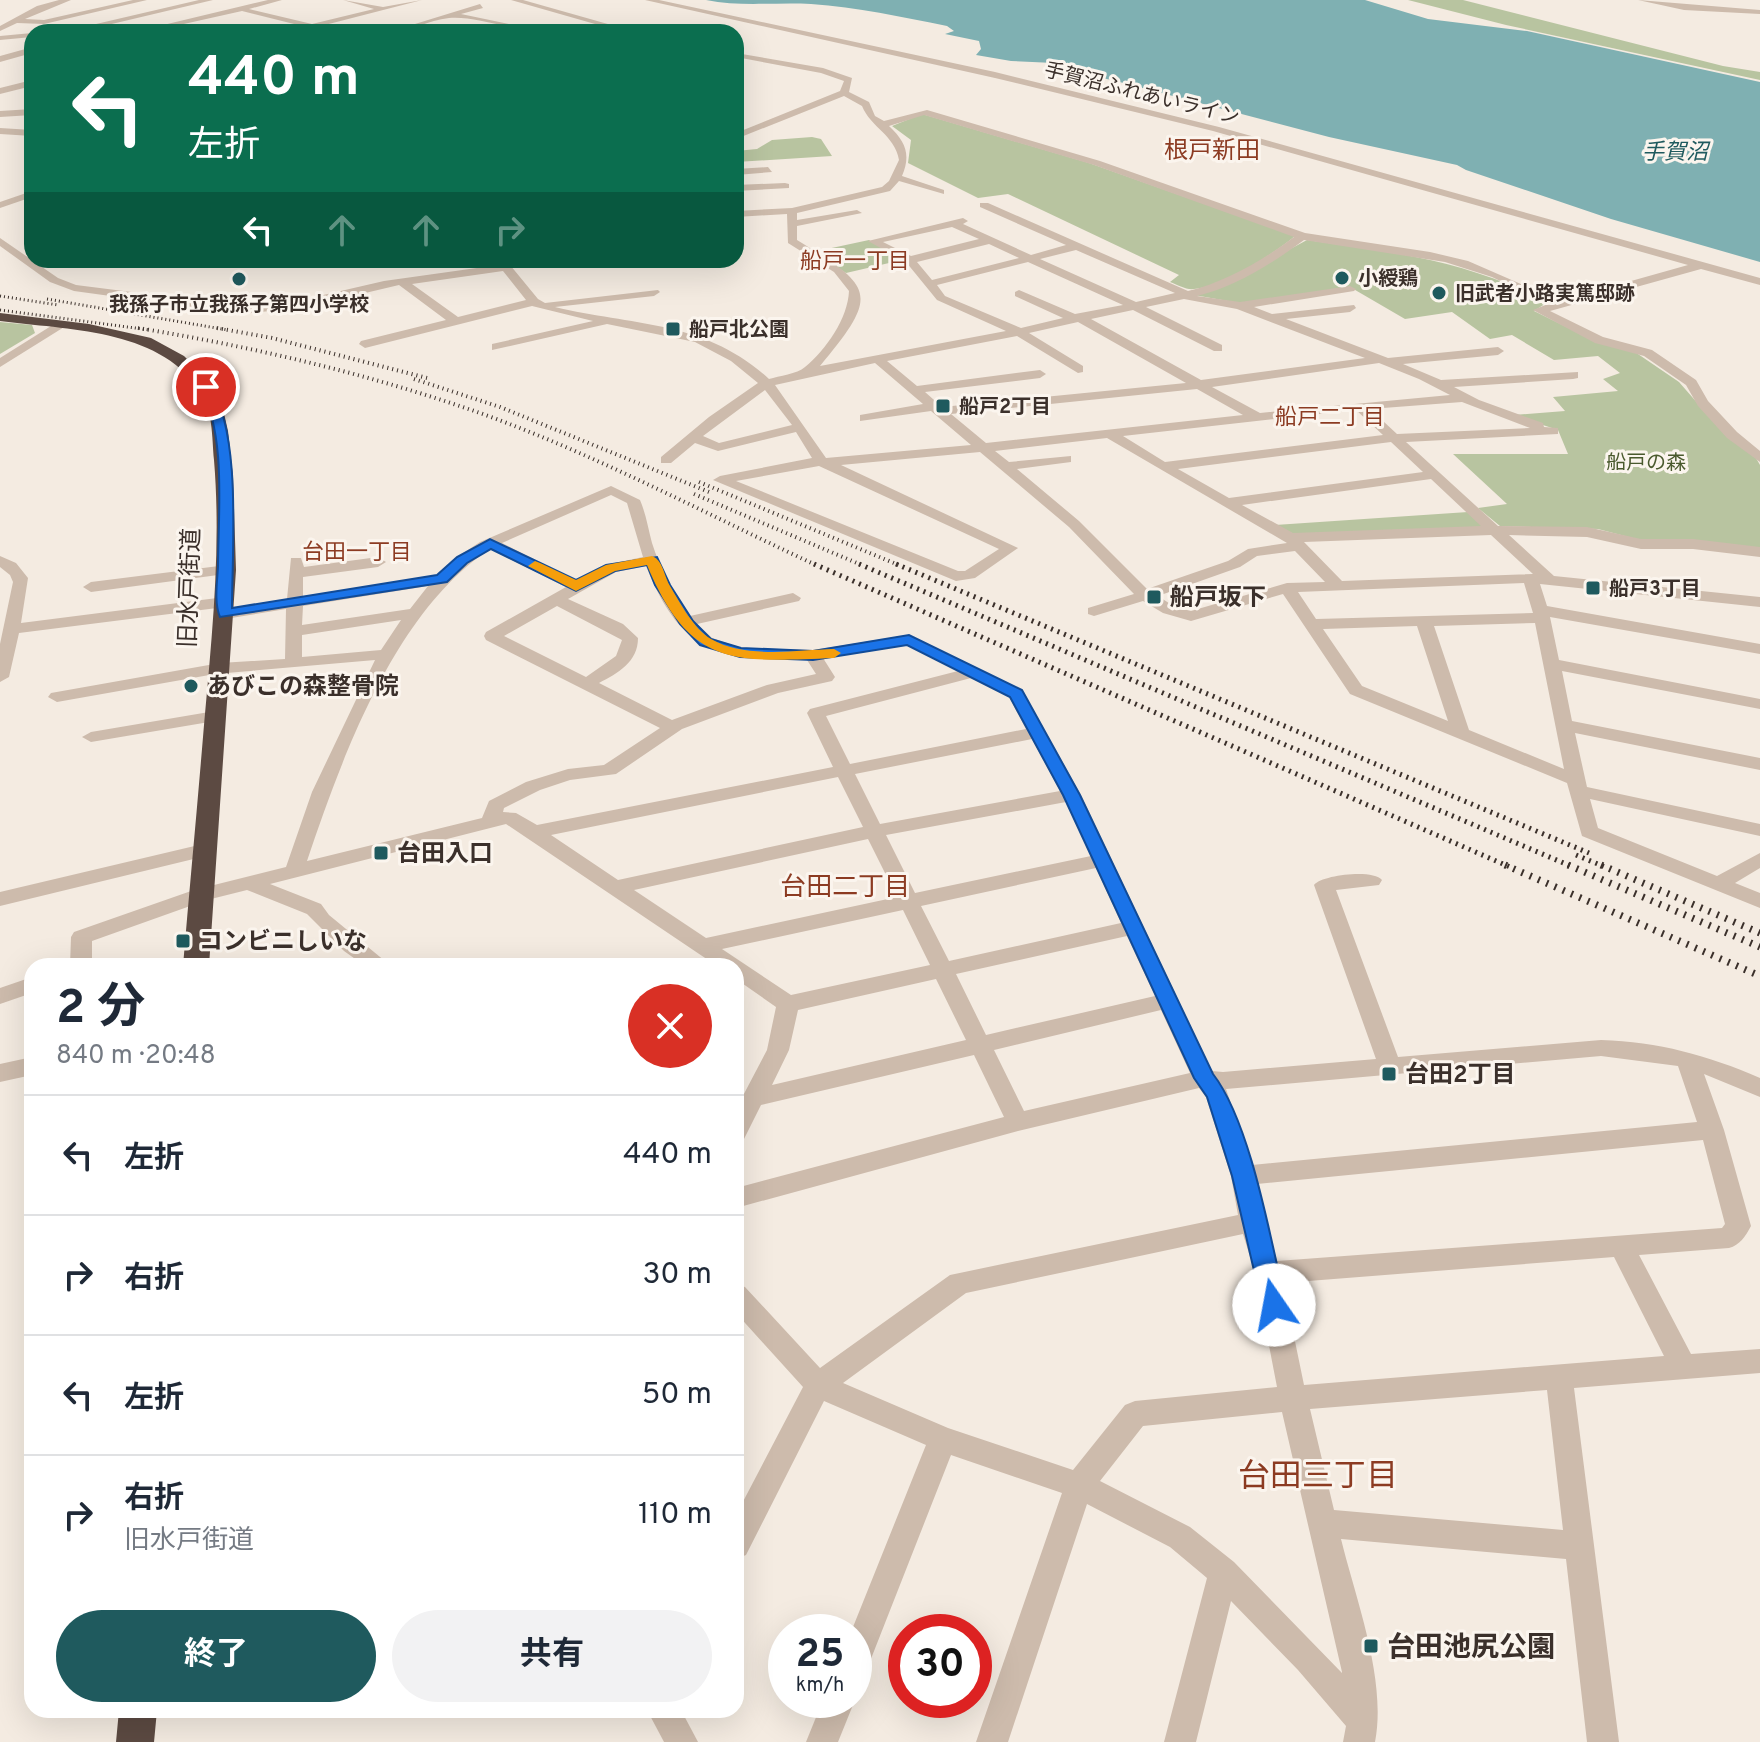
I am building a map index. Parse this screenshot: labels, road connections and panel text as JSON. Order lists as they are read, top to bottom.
{
  "streets": {
    "highway": ["旧水戸街道"],
    "street": ["手賀沼ふれあいライン"]
  },
  "districts": [
    "根戸新田",
    "船戸一丁目",
    "船戸二丁目",
    "台田一丁目",
    "台田二丁目",
    "台田三丁目"
  ],
  "water": ["手賀沼"],
  "parks": ["船戸の森"],
  "places": {
    "other": [
      "小綬鶏",
      "我孫子市立我孫子第四小学校",
      "旧武者小路実篤邸跡",
      "あびこの森整骨院"
    ],
    "transit": [
      "船戸北公園",
      "船戸2丁目",
      "船戸3丁目",
      "船戸坂下",
      "台田入口",
      "コンビニしいな",
      "台田2丁目",
      "台田池尻公園"
    ]
  },
  "page": {
    "turn": ["440 m", "左折"],
    "heading": ["2 分", "840 m · 20:48"],
    "list": [
      {
        "name": "左折",
        "value": "440 m"
      },
      {
        "name": "右折",
        "value": "30 m"
      },
      {
        "name": "左折",
        "value": "50 m"
      },
      {
        "name": "右折",
        "note": "旧水戸街道",
        "value": "110 m"
      }
    ],
    "buttons": ["終了", "共有"],
    "speed": "25 km/h",
    "limit": "30"
  }
}
